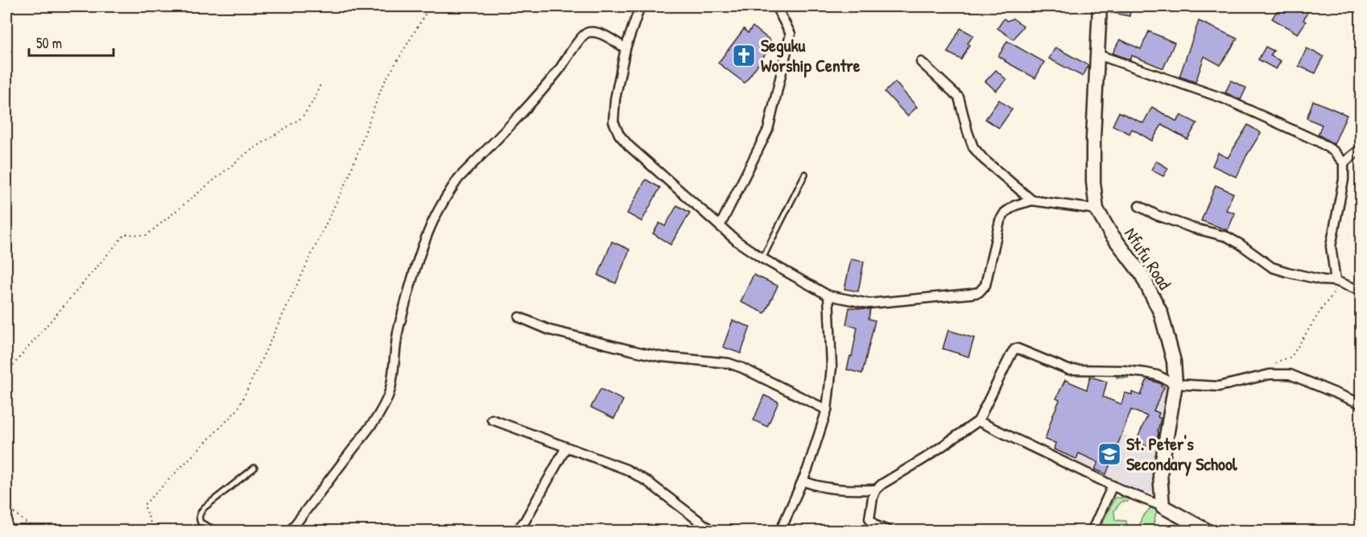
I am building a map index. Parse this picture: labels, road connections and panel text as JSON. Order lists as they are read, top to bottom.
{
  "streets": {
    "street": ["Nfufu Road"]
  },
  "places": {
    "church": ["Seguku Worship Centre"],
    "school or university": ["St. Peter's Secondary School"]
  },
  "scale_bar": "50 m"
}
